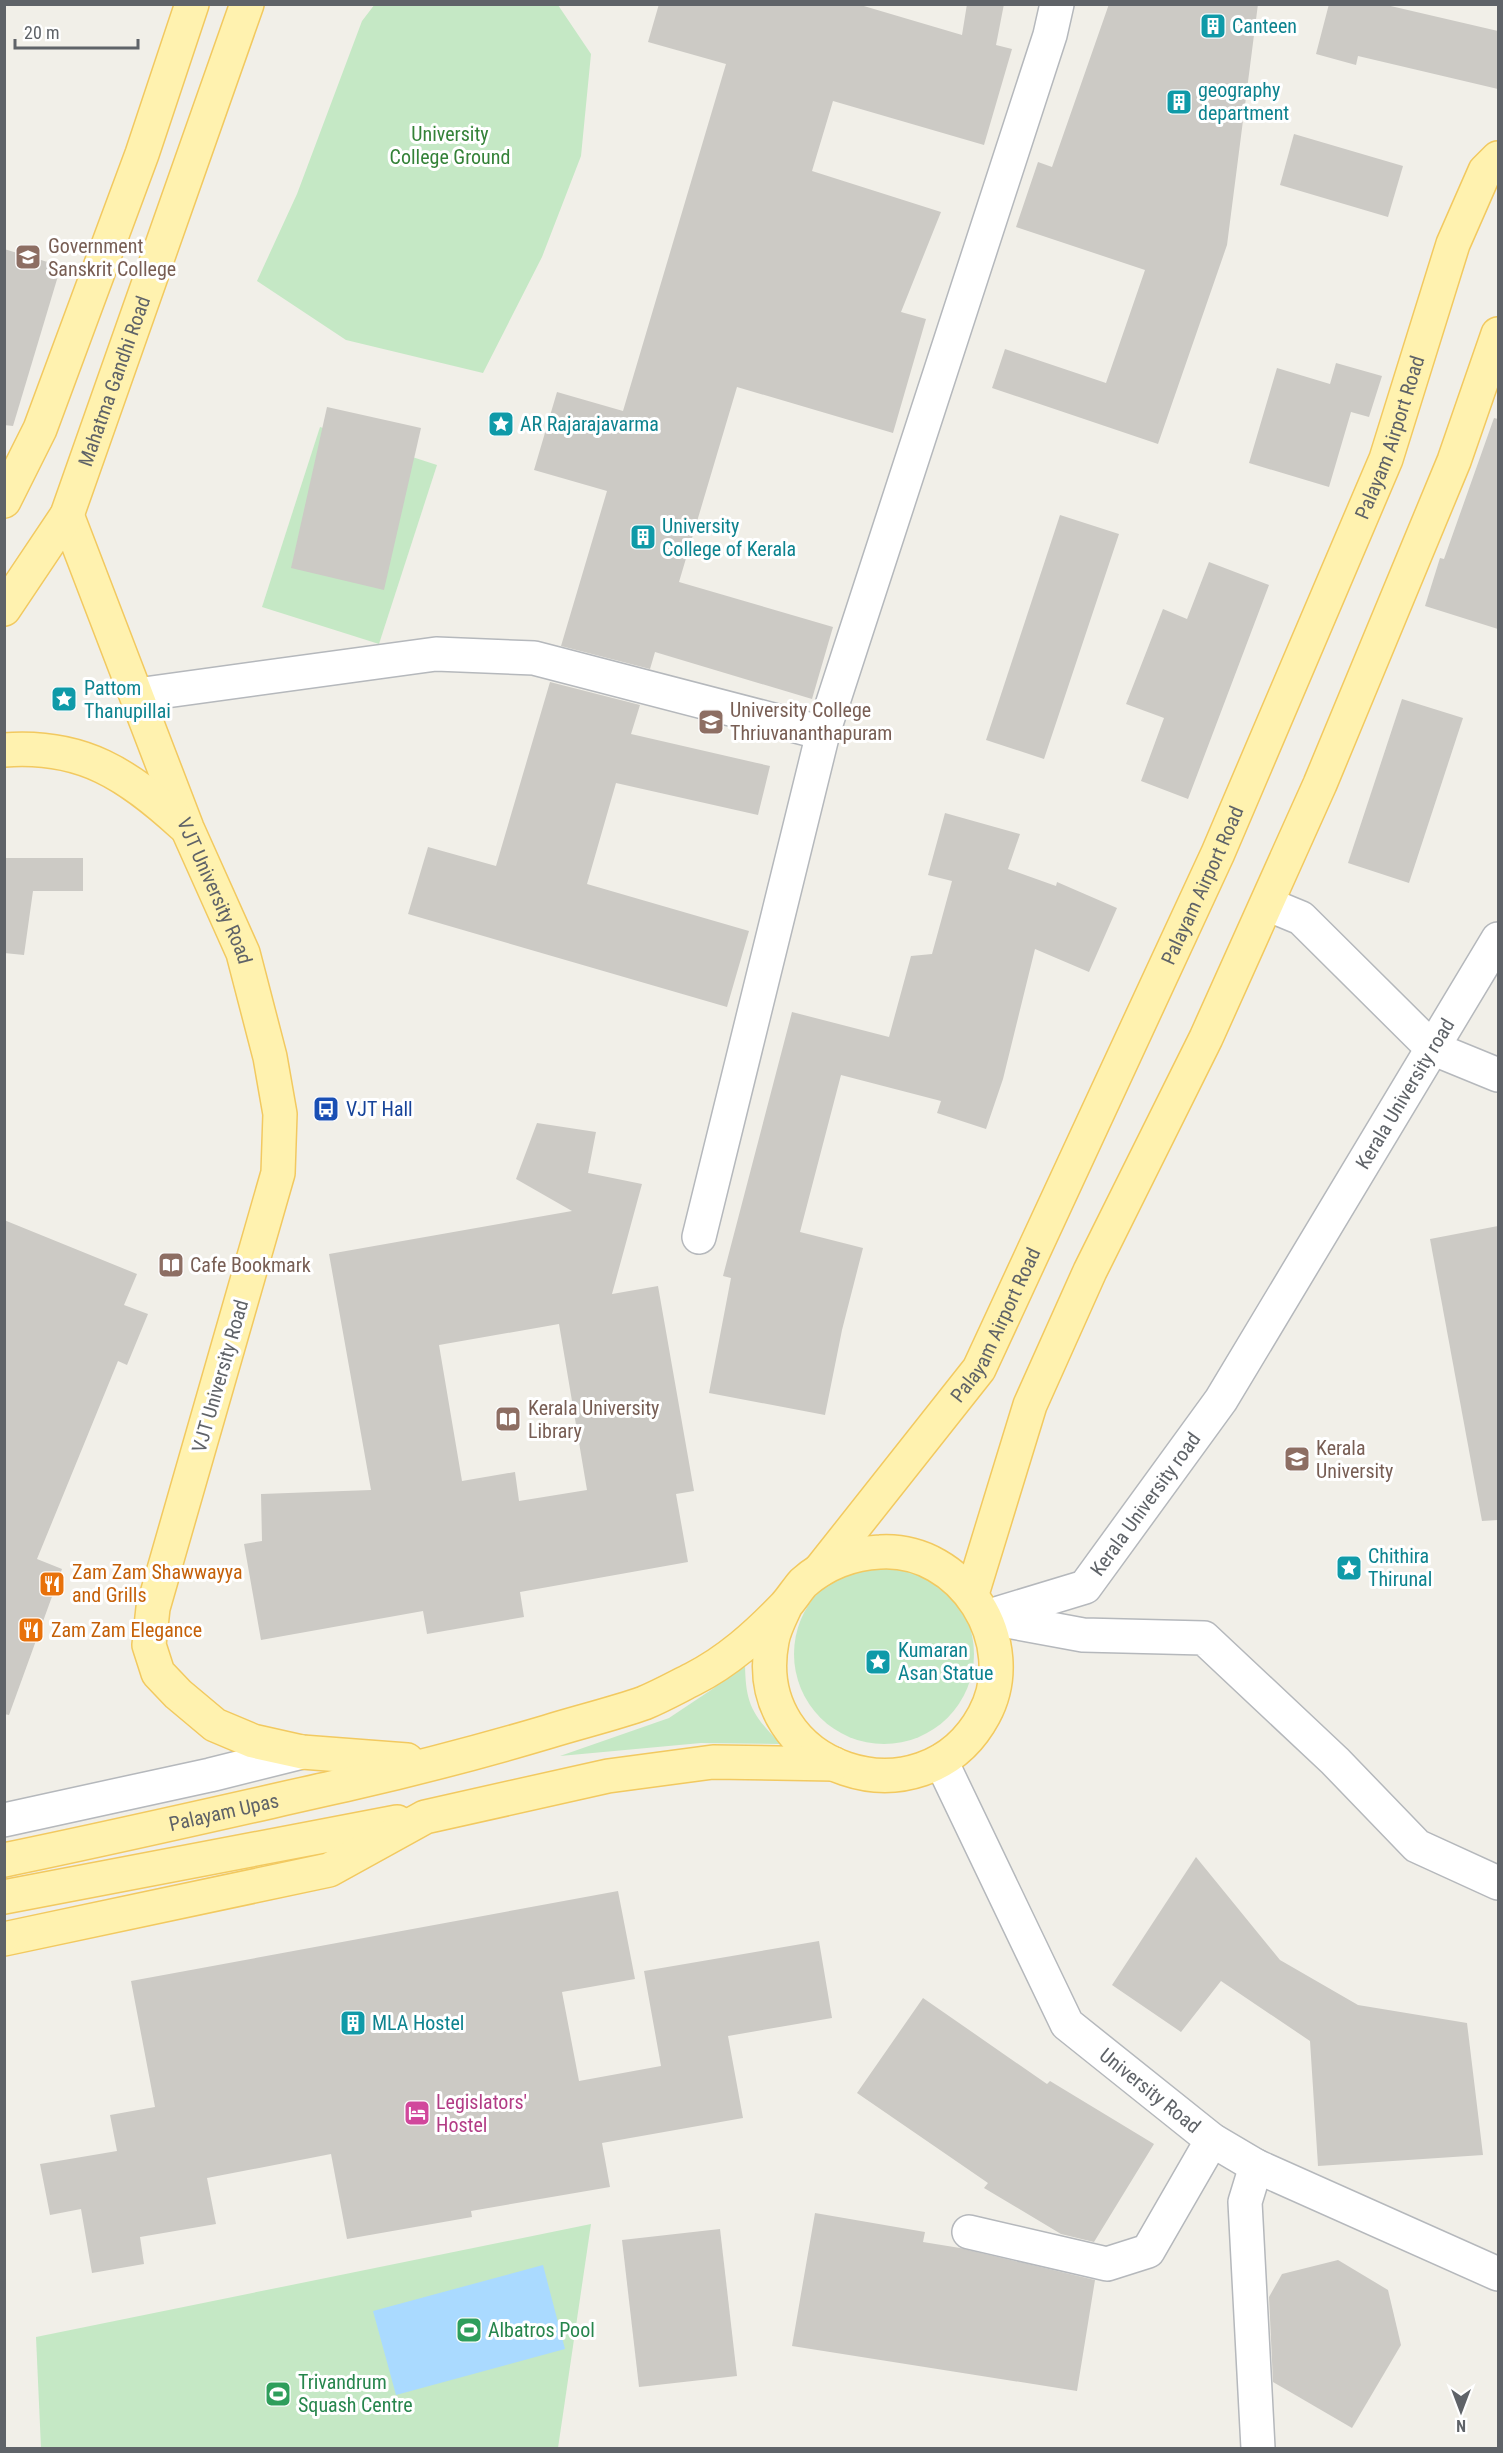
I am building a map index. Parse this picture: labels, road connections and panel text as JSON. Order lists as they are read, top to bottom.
{
  "streets": {
    "main road": [
      "Mahatma Gandhi Road",
      "Palayam Airport Road",
      "VJT University Road",
      "Palayam Upas"
    ],
    "street": ["Kerala University road", "University Road"]
  },
  "crossings": [
    ["Mahatma Gandhi Road", "VJT University Road"],
    ["VJT University Road", "Palayam Upas"]
  ],
  "parks": ["University College Ground"],
  "places": {
    "building": [
      "Canteen",
      "geography department",
      "University College of Kerala",
      "MLA Hostel"
    ],
    "school or university": ["Government Sanskrit College", "University College Thriuvananthapuram", "Kerala University"],
    "place": [
      "AR Rajarajavarma",
      "Pattom Thanupillai",
      "Chithira Thirunal",
      "Kumaran Asan Statue"
    ],
    "bus stop": ["VJT Hall"],
    "library": ["Cafe Bookmark", "Kerala University Library"],
    "restaurant": ["Zam Zam Shawwayya and Grills", "Zam Zam Elegance"],
    "hotel": ["Legislators' Hostel"],
    "sports": ["Albatros Pool", "Trivandrum Squash Centre"]
  },
  "scale_bar": "20 m",
  "north": "bottom"
}
